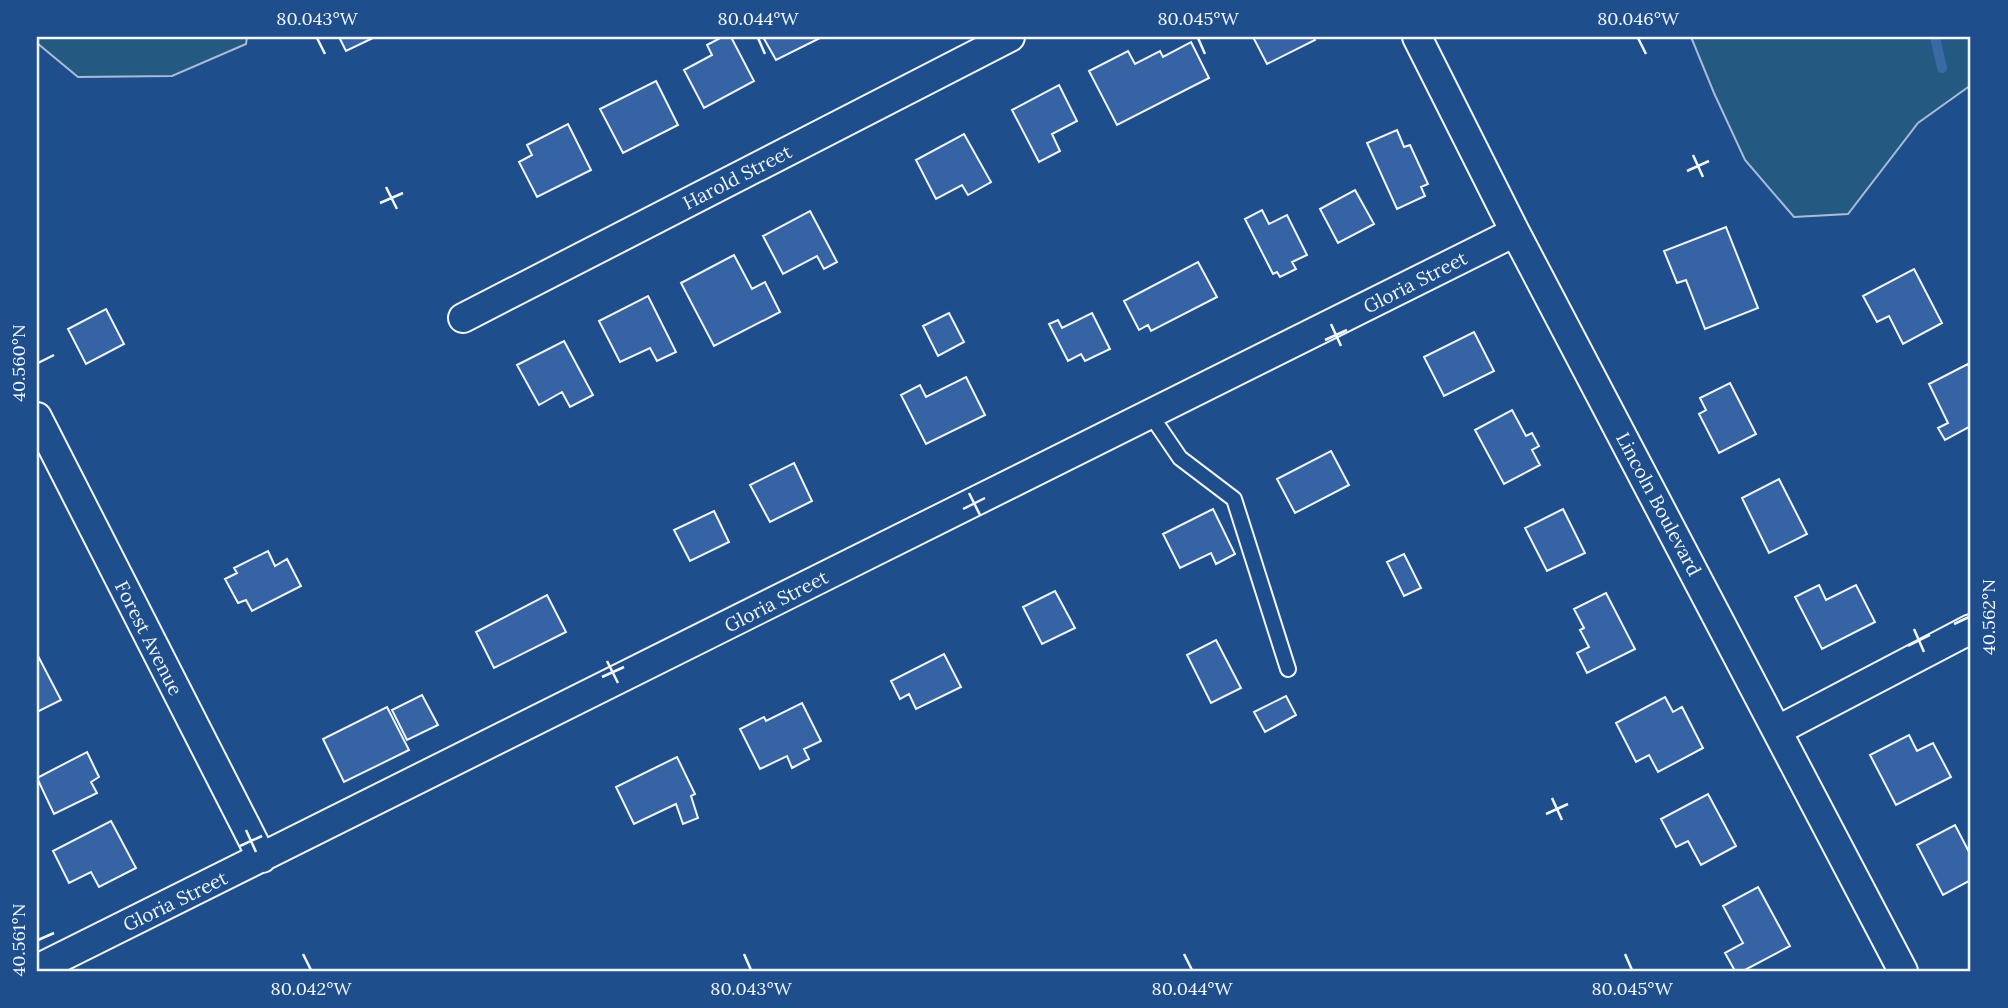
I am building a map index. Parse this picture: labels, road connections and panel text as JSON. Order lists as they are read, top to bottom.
{
  "streets": {
    "street": [
      "Harold Street",
      "Gloria Street",
      "Lincoln Boulevard",
      "Forest Avenue"
    ]
  },
  "crossings": [
    ["Gloria Street", "Lincoln Boulevard"],
    ["Gloria Street", "Forest Avenue"]
  ],
  "coordinates": [
    "80.043°W",
    "80.044°W",
    "80.045°W",
    "80.046°W",
    "40.560°N",
    "40.562°N",
    "40.561°N",
    "80.042°W"
  ]
}
